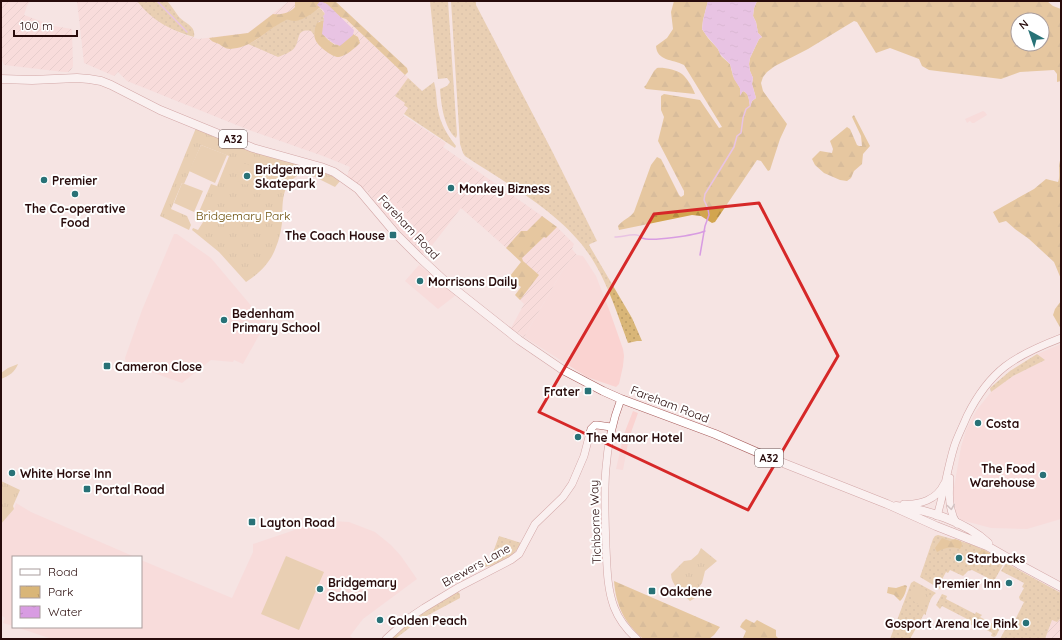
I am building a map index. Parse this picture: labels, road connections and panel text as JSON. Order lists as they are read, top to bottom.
{
  "streets": {
    "main road": ["A32", "Fareham Road"],
    "street": ["Tichborne Way", "Brewers Lane"]
  },
  "crossings": [
    ["A32", "Fareham Road"],
    ["Fareham Road", "Tichborne Way"],
    ["Tichborne Way", "Brewers Lane"]
  ],
  "parks": ["Bridgemary Park"],
  "places": {
    "other": [
      "Bridgemary Skatepark",
      "Premier",
      "Monkey Bizness",
      "The Co-operative Food",
      "Morrisons Daily",
      "Bedenham Primary School",
      "Costa",
      "The Manor Hotel",
      "White Horse Inn",
      "The Food Warehouse",
      "Starbucks",
      "Premier Inn",
      "Bridgemary School",
      "Golden Peach",
      "Gosport Arena Ice Rink"
    ],
    "transit": [
      "The Coach House",
      "Cameron Close",
      "Frater",
      "Portal Road",
      "Layton Road",
      "Oakdene"
    ]
  },
  "legend": ["Road", "Park", "Water"],
  "scale_bar": "100 m",
  "north": "top left"
}
